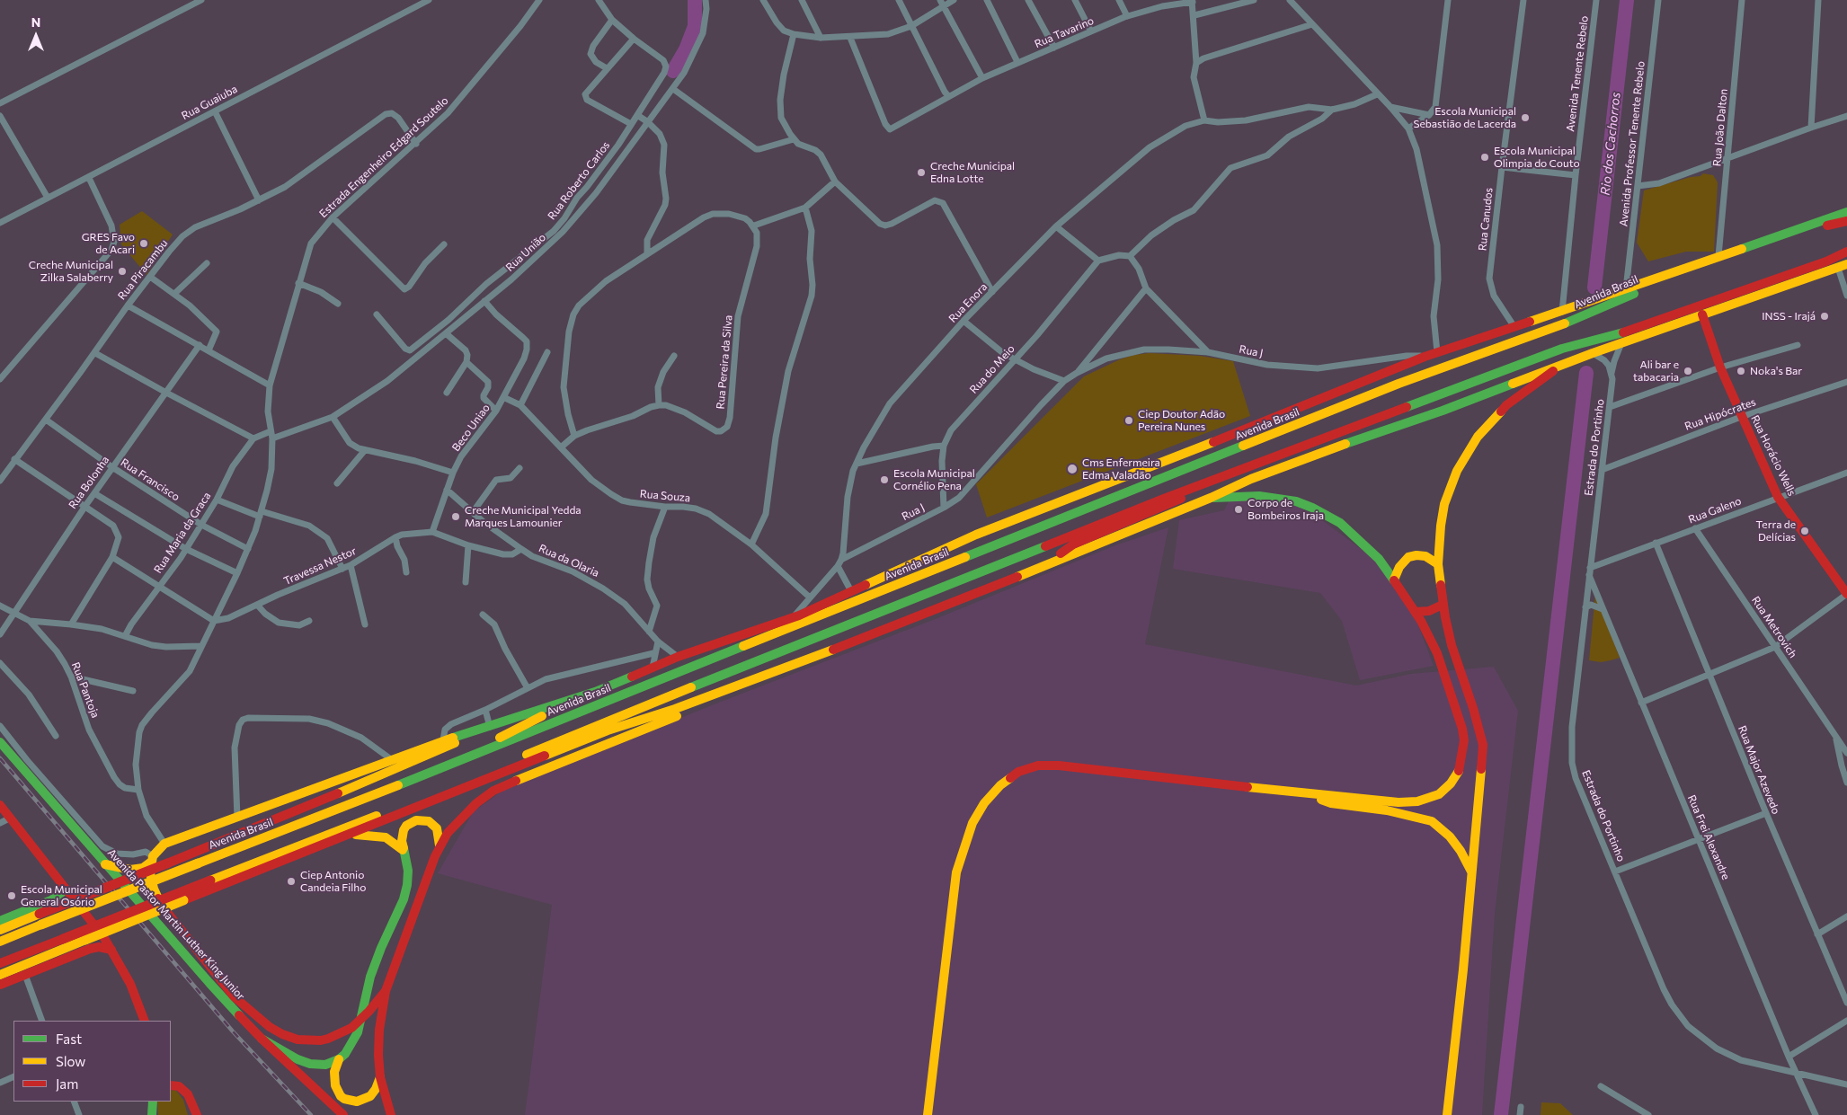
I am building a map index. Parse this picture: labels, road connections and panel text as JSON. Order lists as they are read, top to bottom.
{
  "streets": {
    "main road": ["Avenida Brasil", "Rua Horácio Wells", "Avenida Pastor Martin Luther King Junior"],
    "street": [
      "Rua Tavarino",
      "Avenida Tenente Rebelo",
      "Rua Guaiuba",
      "Rua João Dalton",
      "Avenida Professor Tenente Rebelo",
      "Estrada Engenheiro Edgard Soutelo",
      "Rua Roberto Carlos",
      "Rua Canudos",
      "Rua União",
      "Rua Piracambu",
      "Rua Enora",
      "Rua J",
      "Rua Pereira da Silva",
      "Rua do Meio",
      "Rua Hipócrates",
      "Beco Uniao",
      "Estrada do Portinho",
      "Rua Francisco",
      "Rua Bolonha",
      "Rua Souza",
      "Rua Galeno",
      "Rua Maria da Graca",
      "Rua da Olaria",
      "Travessa Nestor",
      "Rua Metrovich",
      "Rua Pantoja",
      "Rua Major Azevedo",
      "Rua Frei Alexandre"
    ]
  },
  "crossings": [
    ["Avenida Tenente Rebelo", "Avenida Brasil"],
    ["Rua João Dalton", "Avenida Brasil"],
    ["Avenida Professor Tenente Rebelo", "Avenida Brasil"],
    ["Estrada Engenheiro Edgard Soutelo", "Rua União"],
    ["Estrada Engenheiro Edgard Soutelo", "Rua Piracambu"],
    ["Estrada Engenheiro Edgard Soutelo", "Avenida Brasil"],
    ["Estrada Engenheiro Edgard Soutelo", "Rua Francisco"],
    ["Estrada Engenheiro Edgard Soutelo", "Travessa Nestor"],
    ["Estrada Engenheiro Edgard Soutelo", "Rua Pantoja"],
    ["Rua Canudos", "Avenida Brasil"],
    ["Rua União", "Beco Uniao"],
    ["Rua União", "Rua Maria da Graca"],
    ["Rua Piracambu", "Rua Francisco"],
    ["Avenida Brasil", "Rua Enora"],
    ["Avenida Brasil", "Rua J"],
    ["Avenida Brasil", "Rua da Olaria"],
    ["Rua Enora", "Rua J"],
    ["Rua Enora", "Rua Souza"],
    ["Rua J", "Rua do Meio"],
    ["Rua Hipócrates", "Estrada do Portinho"],
    ["Rua Hipócrates", "Rua Horácio Wells"],
    ["Beco Uniao", "Rua da Olaria"],
    ["Beco Uniao", "Travessa Nestor"],
    ["Estrada do Portinho", "Rua Galeno"],
    ["Estrada do Portinho", "Rua Frei Alexandre"],
    ["Rua Horácio Wells", "Rua Galeno"],
    ["Rua Francisco", "Rua Bolonha"],
    ["Rua Francisco", "Rua Maria da Graca"],
    ["Rua Bolonha", "Rua Pantoja"],
    ["Rua Galeno", "Rua Metrovich"],
    ["Rua Galeno", "Rua Major Azevedo"]
  ],
  "water": ["Rio dos Cachorros"],
  "places": [
    "Escola Municipal Sebastião de Lacerda",
    "Escola Municipal Olimpia do Couto",
    "Creche Municipal Edna Lotte",
    "GRES Favo de Acari",
    "Creche Municipal Zilka Salaberry",
    "INSS - Irajá",
    "Ali bar e tabacaria",
    "Noka's Bar",
    "Ciep Doutor Adão Pereira Nunes",
    "Cms Enfermeira Edma Valadão",
    "Escola Municipal Cornélio Pena",
    "Corpo de Bombeiros Iraja",
    "Creche Municipal Yedda Marques Lamounier",
    "Terra de Delícias",
    "Ciep Antonio Candeia Filho",
    "Escola Municipal General Osório"
  ],
  "legend": ["Fast", "Slow", "Jam"],
  "north": "top"
}
